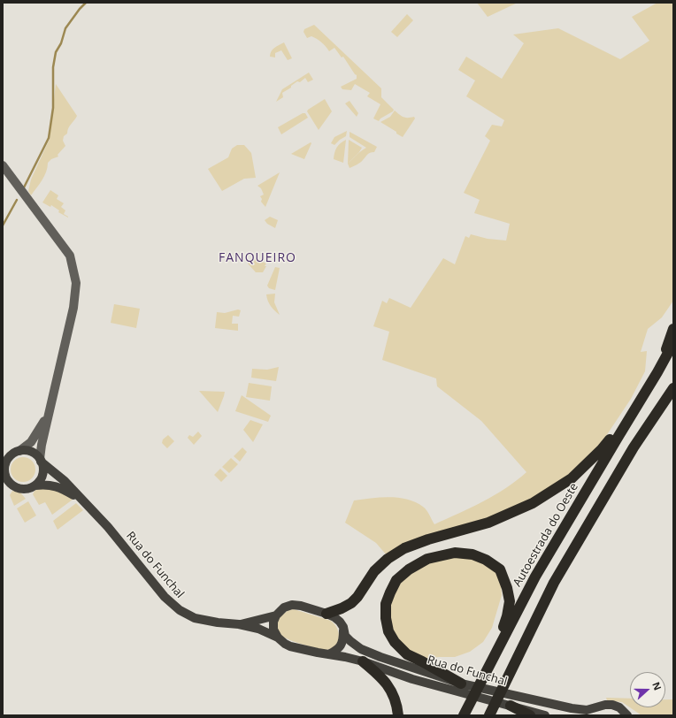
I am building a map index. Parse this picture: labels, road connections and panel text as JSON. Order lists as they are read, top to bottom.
{
  "streets": {
    "highway": ["Autoestrada do Oeste"],
    "main road": ["Rua do Funchal"]
  },
  "districts": ["FANQUEIRO"],
  "north": "right"
}
